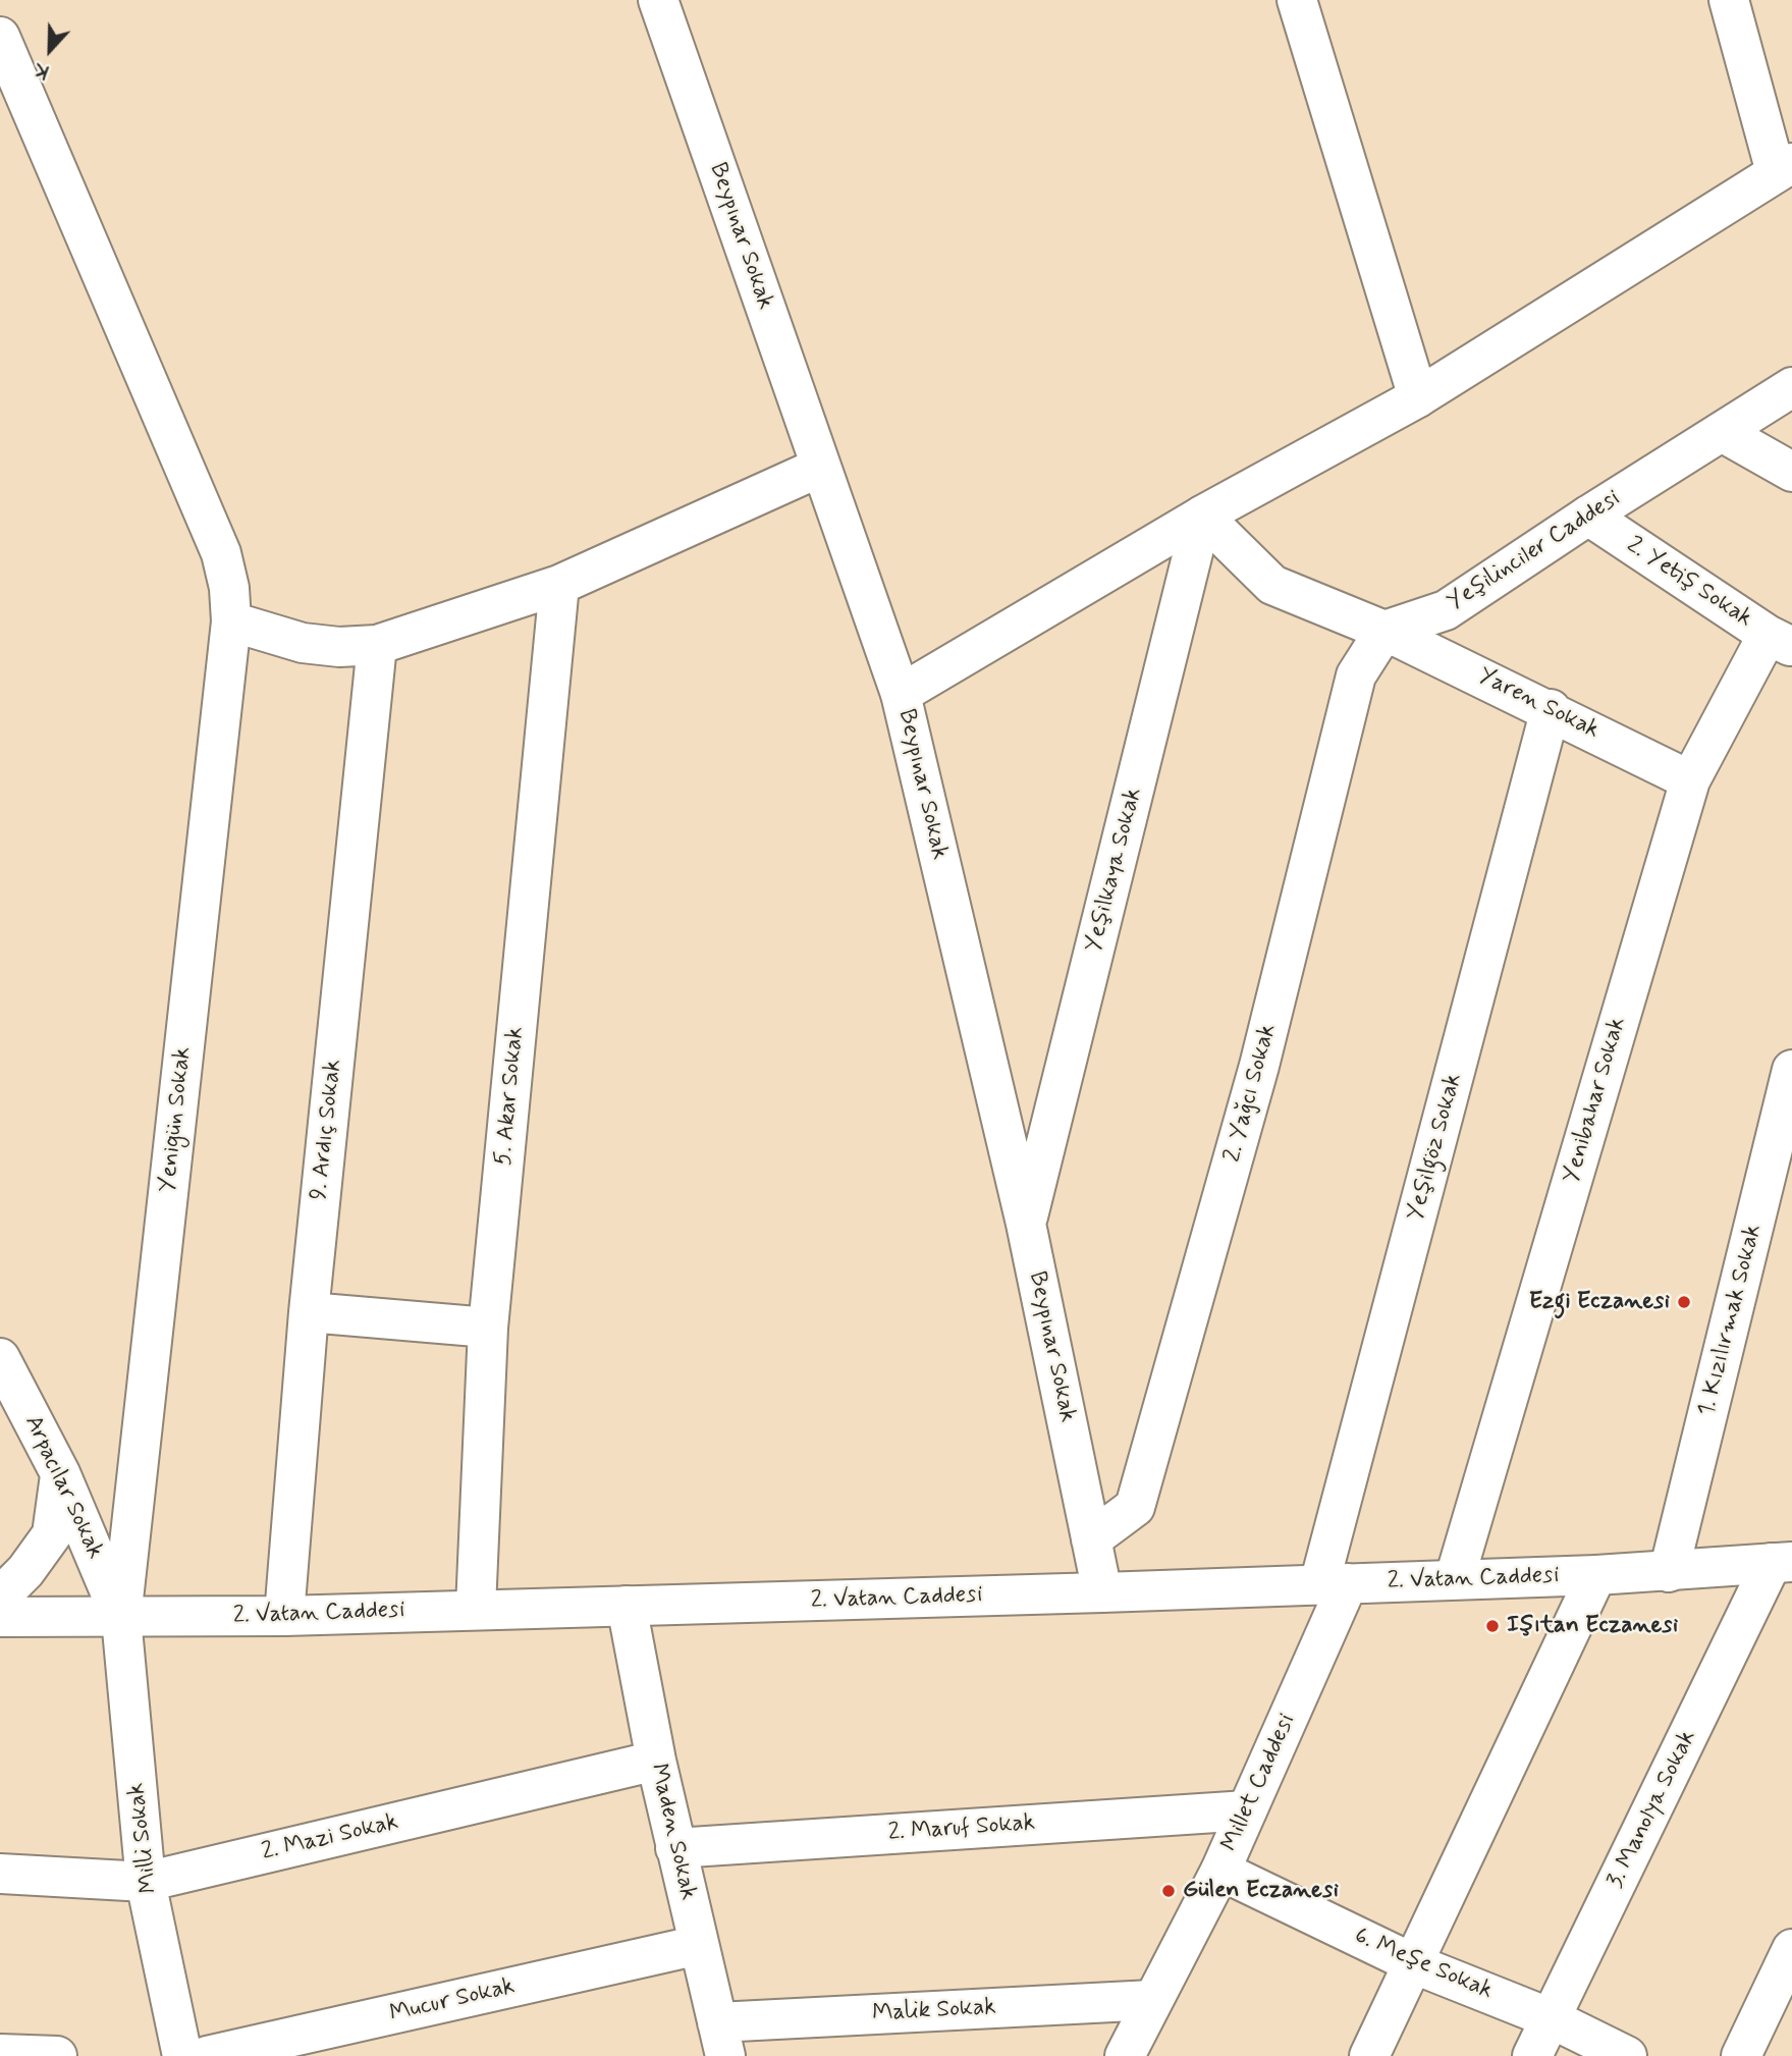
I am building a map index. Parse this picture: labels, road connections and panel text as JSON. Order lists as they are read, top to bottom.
{
  "streets": {
    "street": [
      "Beypınar Sokak",
      "Yeşilinciler Caddesi",
      "2. Yetiş Sokak",
      "Yaren Sokak",
      "Yeşilkaya Sokak",
      "2. Yağcı Sokak",
      "5. Akar Sokak",
      "Yenibahar Sokak",
      "Yenigün Sokak",
      "9. Ardıç Sokak",
      "Yeşilgöz Sokak",
      "1. Kızılırmak Sokak",
      "Arpacılar Sokak",
      "2. Vatan Caddesi",
      "Millet Caddesi",
      "3. Manolya Sokak",
      "2. Maruf Sokak",
      "Maden Sokak",
      "Milli Sokak",
      "2. Mazi Sokak",
      "6. Meşe Sokak",
      "Mucur Sokak",
      "Malik Sokak"
    ]
  },
  "crossings": [
    ["Beypınar Sokak", "Yeşilkaya Sokak"],
    ["Beypınar Sokak", "2. Yağcı Sokak"],
    ["Beypınar Sokak", "2. Vatan Caddesi"],
    ["Yeşilinciler Caddesi", "2. Yetiş Sokak"],
    ["Yeşilinciler Caddesi", "Yaren Sokak"],
    ["Yeşilinciler Caddesi", "2. Yağcı Sokak"],
    ["2. Yetiş Sokak", "Yenibahar Sokak"],
    ["Yaren Sokak", "2. Yağcı Sokak"],
    ["Yaren Sokak", "Yenibahar Sokak"],
    ["Yaren Sokak", "Yeşilgöz Sokak"],
    ["5. Akar Sokak", "2. Vatan Caddesi"],
    ["Yenibahar Sokak", "2. Vatan Caddesi"],
    ["Yenigün Sokak", "Arpacılar Sokak"],
    ["Yenigün Sokak", "2. Vatan Caddesi"],
    ["Yenigün Sokak", "Milli Sokak"],
    ["9. Ardıç Sokak", "2. Vatan Caddesi"],
    ["Yeşilgöz Sokak", "2. Vatan Caddesi"],
    ["Yeşilgöz Sokak", "Millet Caddesi"],
    ["1. Kızılırmak Sokak", "2. Vatan Caddesi"],
    ["Arpacılar Sokak", "2. Vatan Caddesi"],
    ["Arpacılar Sokak", "Milli Sokak"],
    ["2. Vatan Caddesi", "Millet Caddesi"],
    ["2. Vatan Caddesi", "3. Manolya Sokak"],
    ["2. Vatan Caddesi", "Maden Sokak"],
    ["2. Vatan Caddesi", "Milli Sokak"],
    ["Millet Caddesi", "2. Maruf Sokak"],
    ["Millet Caddesi", "6. Meşe Sokak"],
    ["Millet Caddesi", "Malik Sokak"],
    ["3. Manolya Sokak", "6. Meşe Sokak"],
    ["2. Maruf Sokak", "Maden Sokak"],
    ["Maden Sokak", "2. Mazi Sokak"],
    ["Maden Sokak", "Mucur Sokak"],
    ["Maden Sokak", "Malik Sokak"],
    ["Milli Sokak", "2. Mazi Sokak"]
  ],
  "places": ["Ezgi Eczanesi", "Işıtan Eczanesi", "Gülen Eczanesi"],
  "north": "bottom"
}
